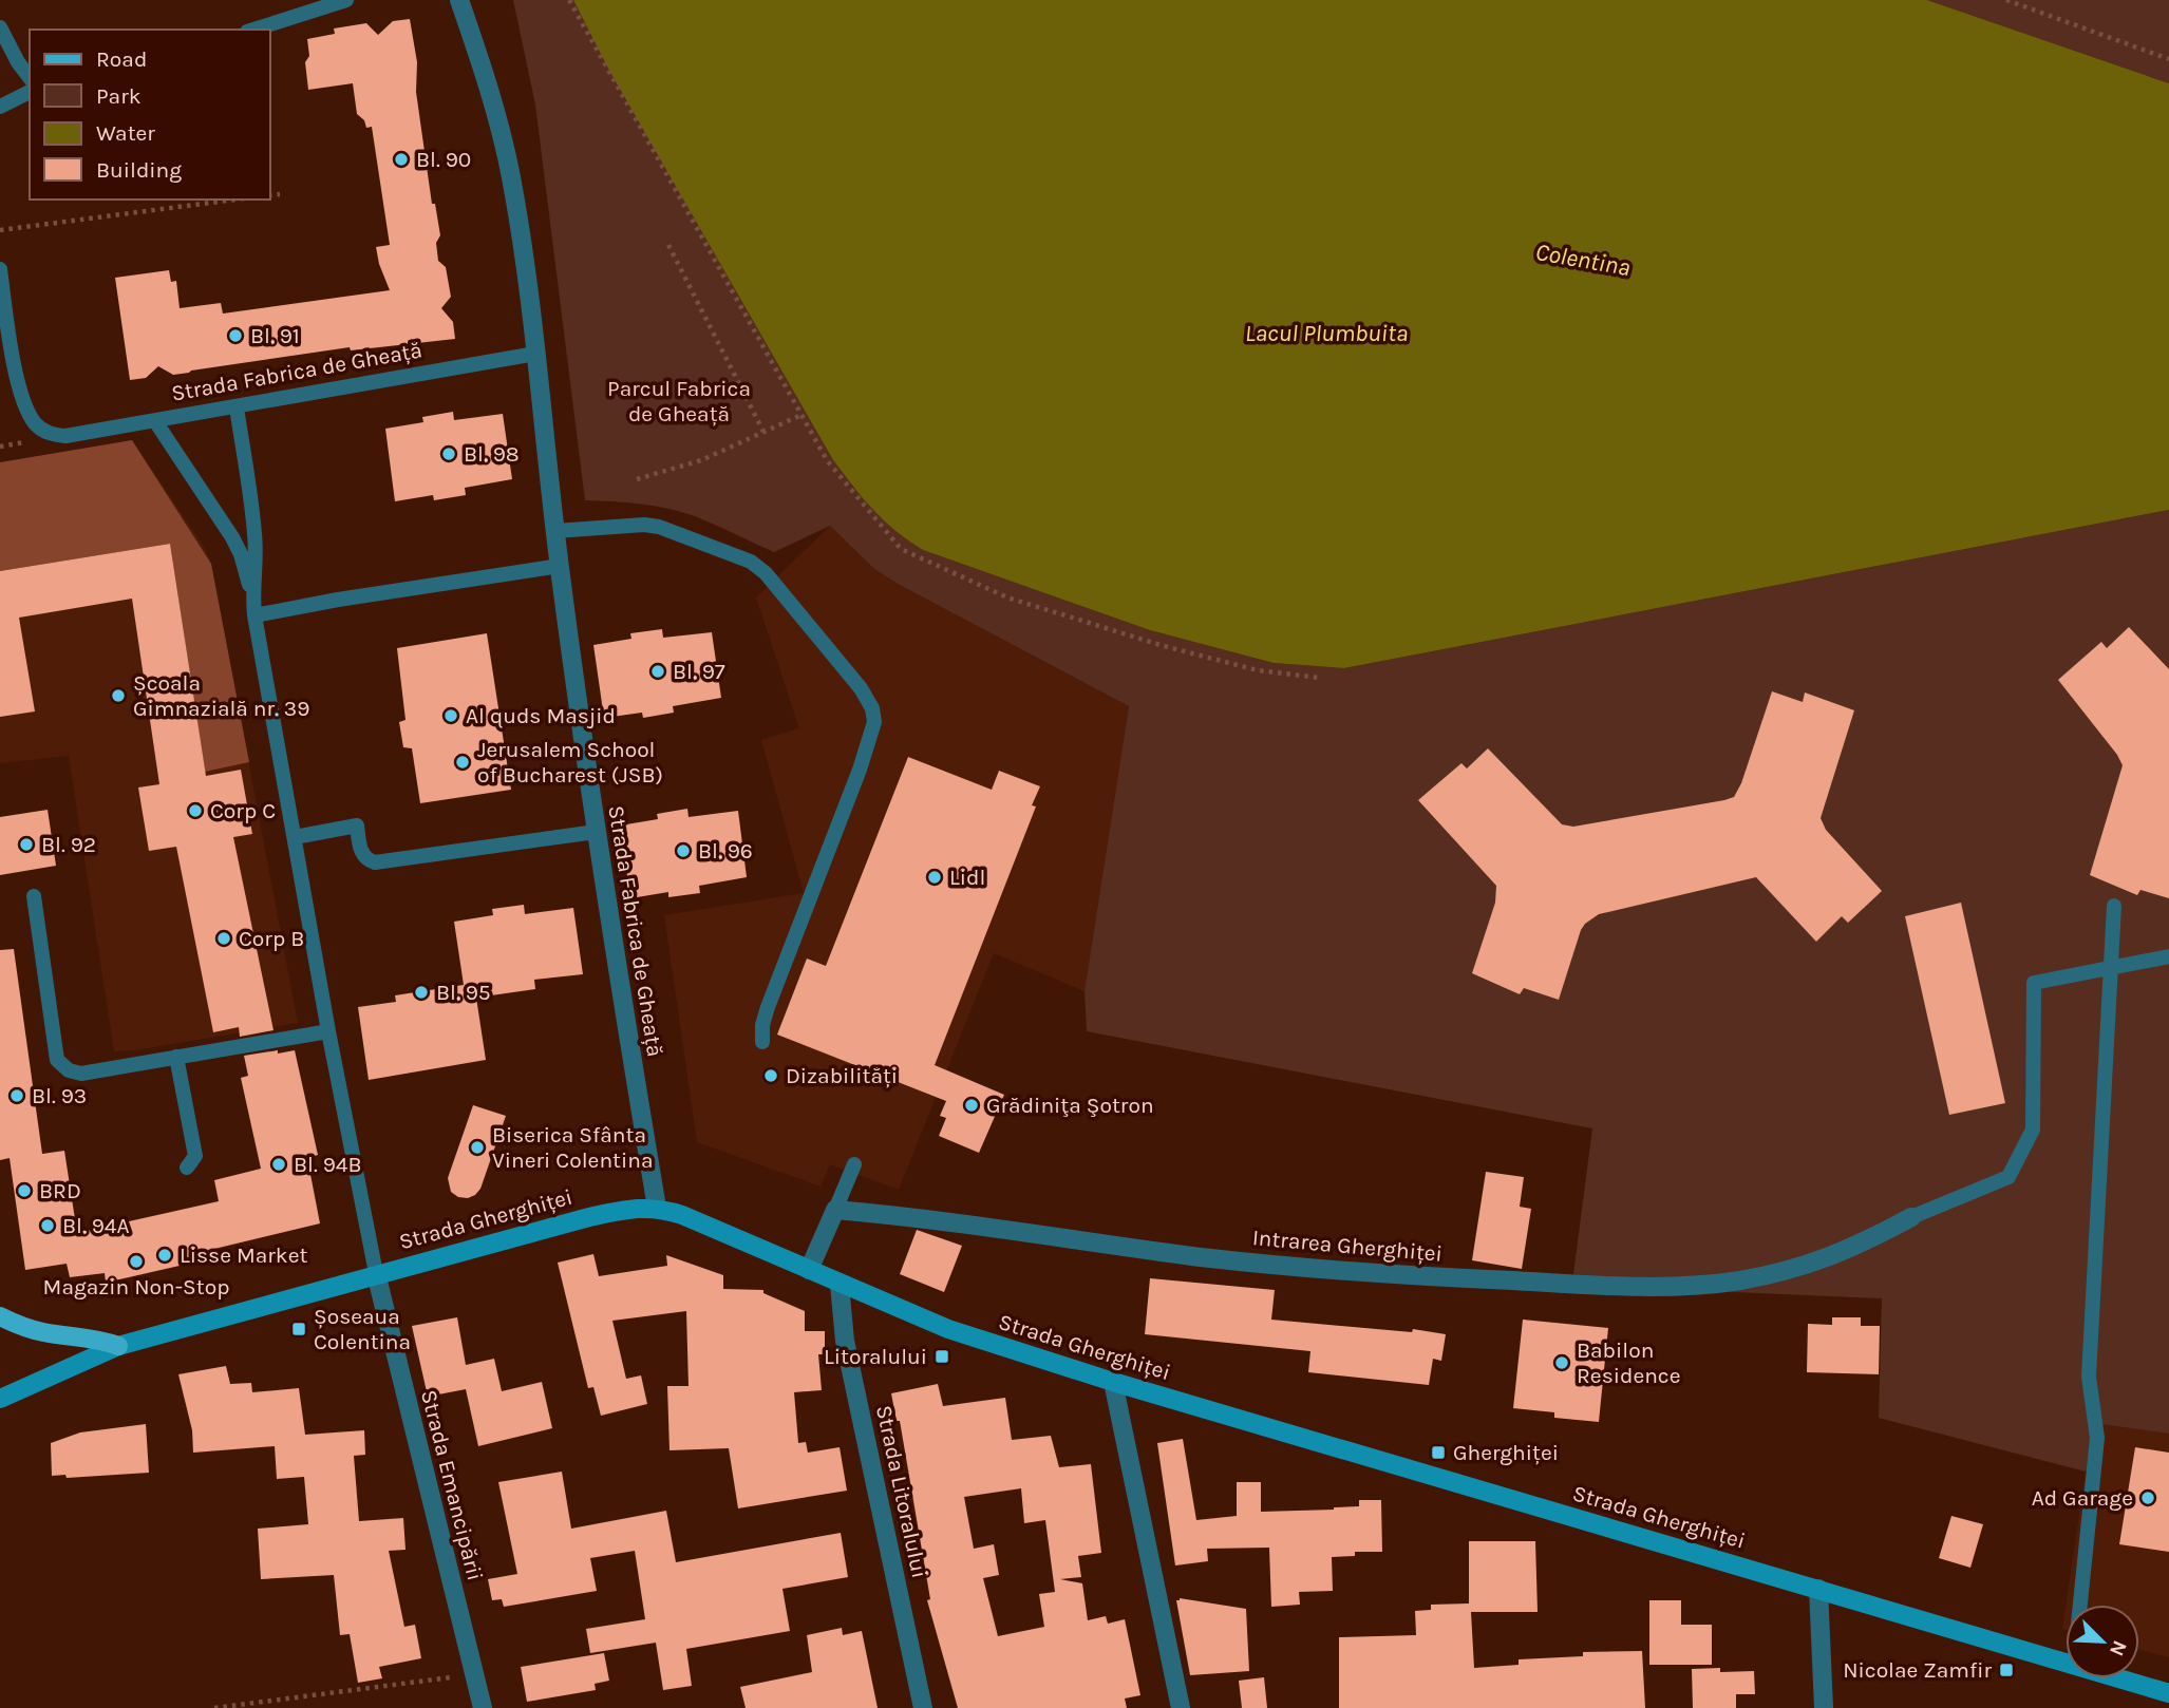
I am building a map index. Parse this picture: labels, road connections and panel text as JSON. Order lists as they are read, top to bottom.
{
  "streets": {
    "main road": ["Strada Gherghiței"],
    "street": [
      "Strada Fabrica de Gheață",
      "Intrarea Gherghiței",
      "Strada Emancipării",
      "Strada Litoralului"
    ]
  },
  "crossings": [
    ["Strada Fabrica de Gheață", "Strada Gherghiței"],
    ["Strada Gherghiței", "Strada Emancipării"],
    ["Strada Gherghiței", "Strada Litoralului"]
  ],
  "water": ["Colentina", "Lacul Plumbuita"],
  "parks": ["Parcul Fabrica de Gheață"],
  "places": {
    "other": [
      "Bl. 90",
      "Bl. 91",
      "Bl. 98",
      "Bl. 97",
      "Școala Gimnazială nr. 39",
      "Al quds Masjid",
      "Jerusalem School of Bucharest (JSB)",
      "Corp C",
      "Bl. 92",
      "Bl. 96",
      "Lidl",
      "Corp B",
      "Bl. 95",
      "Dizabilități",
      "Bl. 93",
      "Grădiniţa Şotron",
      "Biserica Sfânta Vineri Colentina",
      "Bl. 94B",
      "BRD",
      "Bl. 94A",
      "Lisse Market",
      "Magazin Non-Stop",
      "Babilon Residence",
      "Ad Garage"
    ],
    "transit": [
      "Șoseaua Colentina",
      "Litoralului",
      "Gherghiței",
      "Nicolae Zamfir"
    ]
  },
  "legend": [
    "Road",
    "Park",
    "Water",
    "Building"
  ],
  "north": "bottom right"
}
